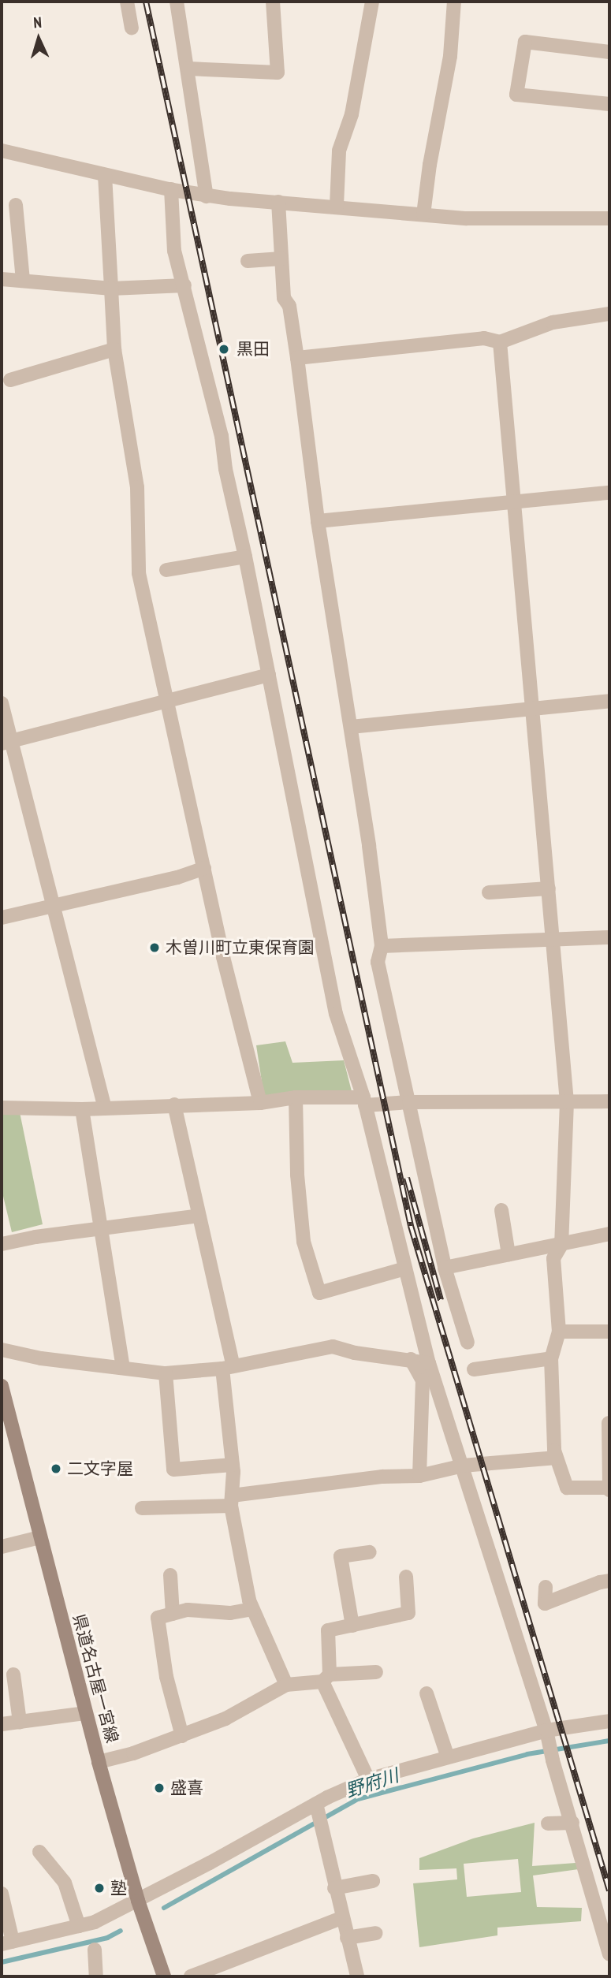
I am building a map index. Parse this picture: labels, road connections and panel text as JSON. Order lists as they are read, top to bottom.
{
  "streets": {
    "main road": ["県道名古屋一宮線"]
  },
  "water": ["野府川"],
  "places": [
    "黒田",
    "木曽川町立東保育園",
    "二文字屋",
    "盛喜",
    "塾"
  ],
  "north": "top"
}
